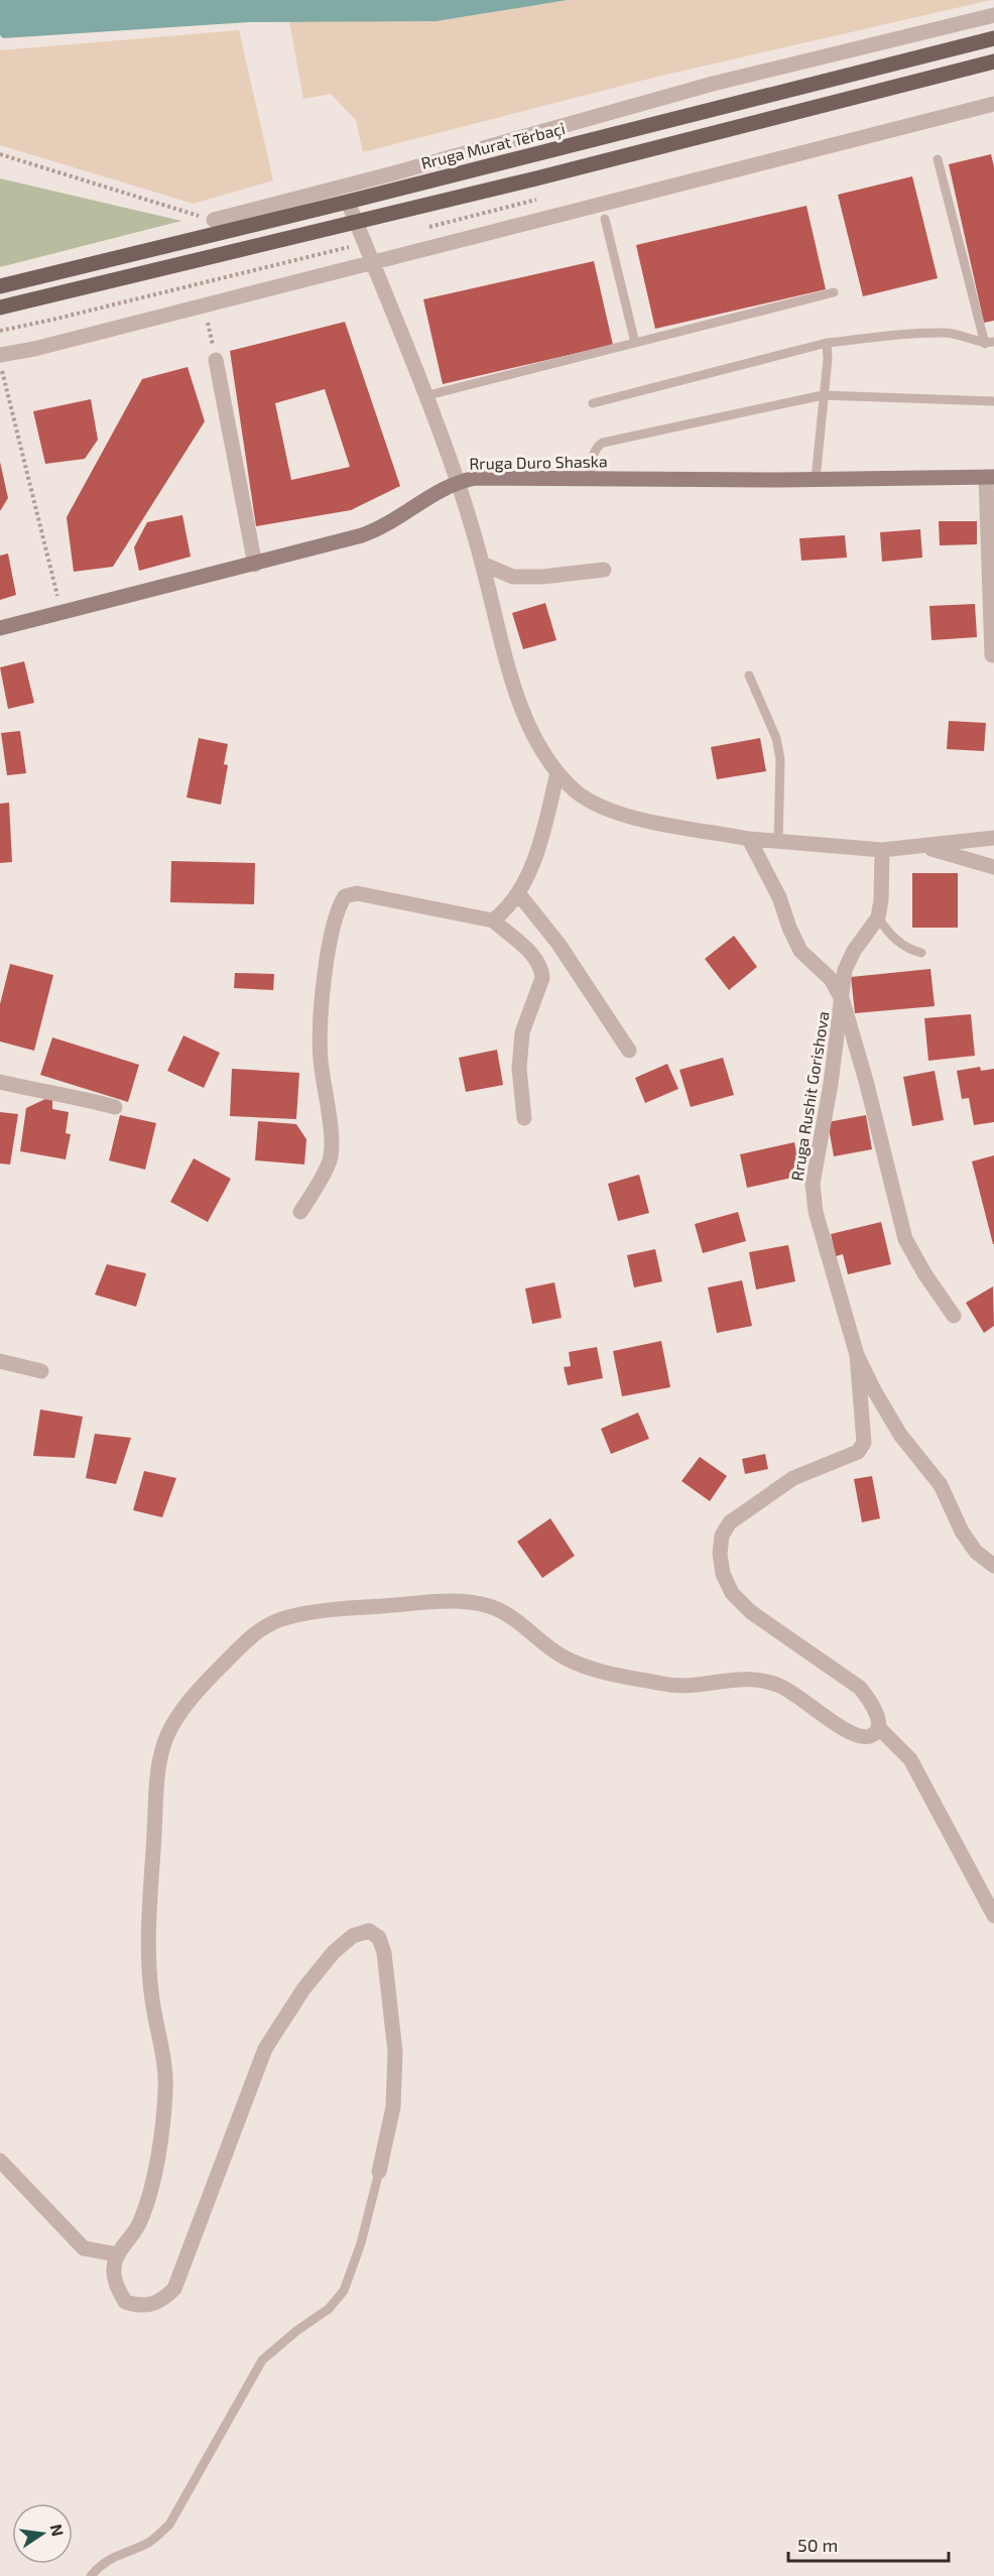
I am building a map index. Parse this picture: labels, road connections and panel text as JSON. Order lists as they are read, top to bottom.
{
  "streets": {
    "main road": ["Rruga Murat Tërbaçi", "Rruga Duro Shaska"],
    "street": ["Rruga Rushit Gorishova"]
  },
  "scale_bar": "50 m",
  "north": "right"
}
